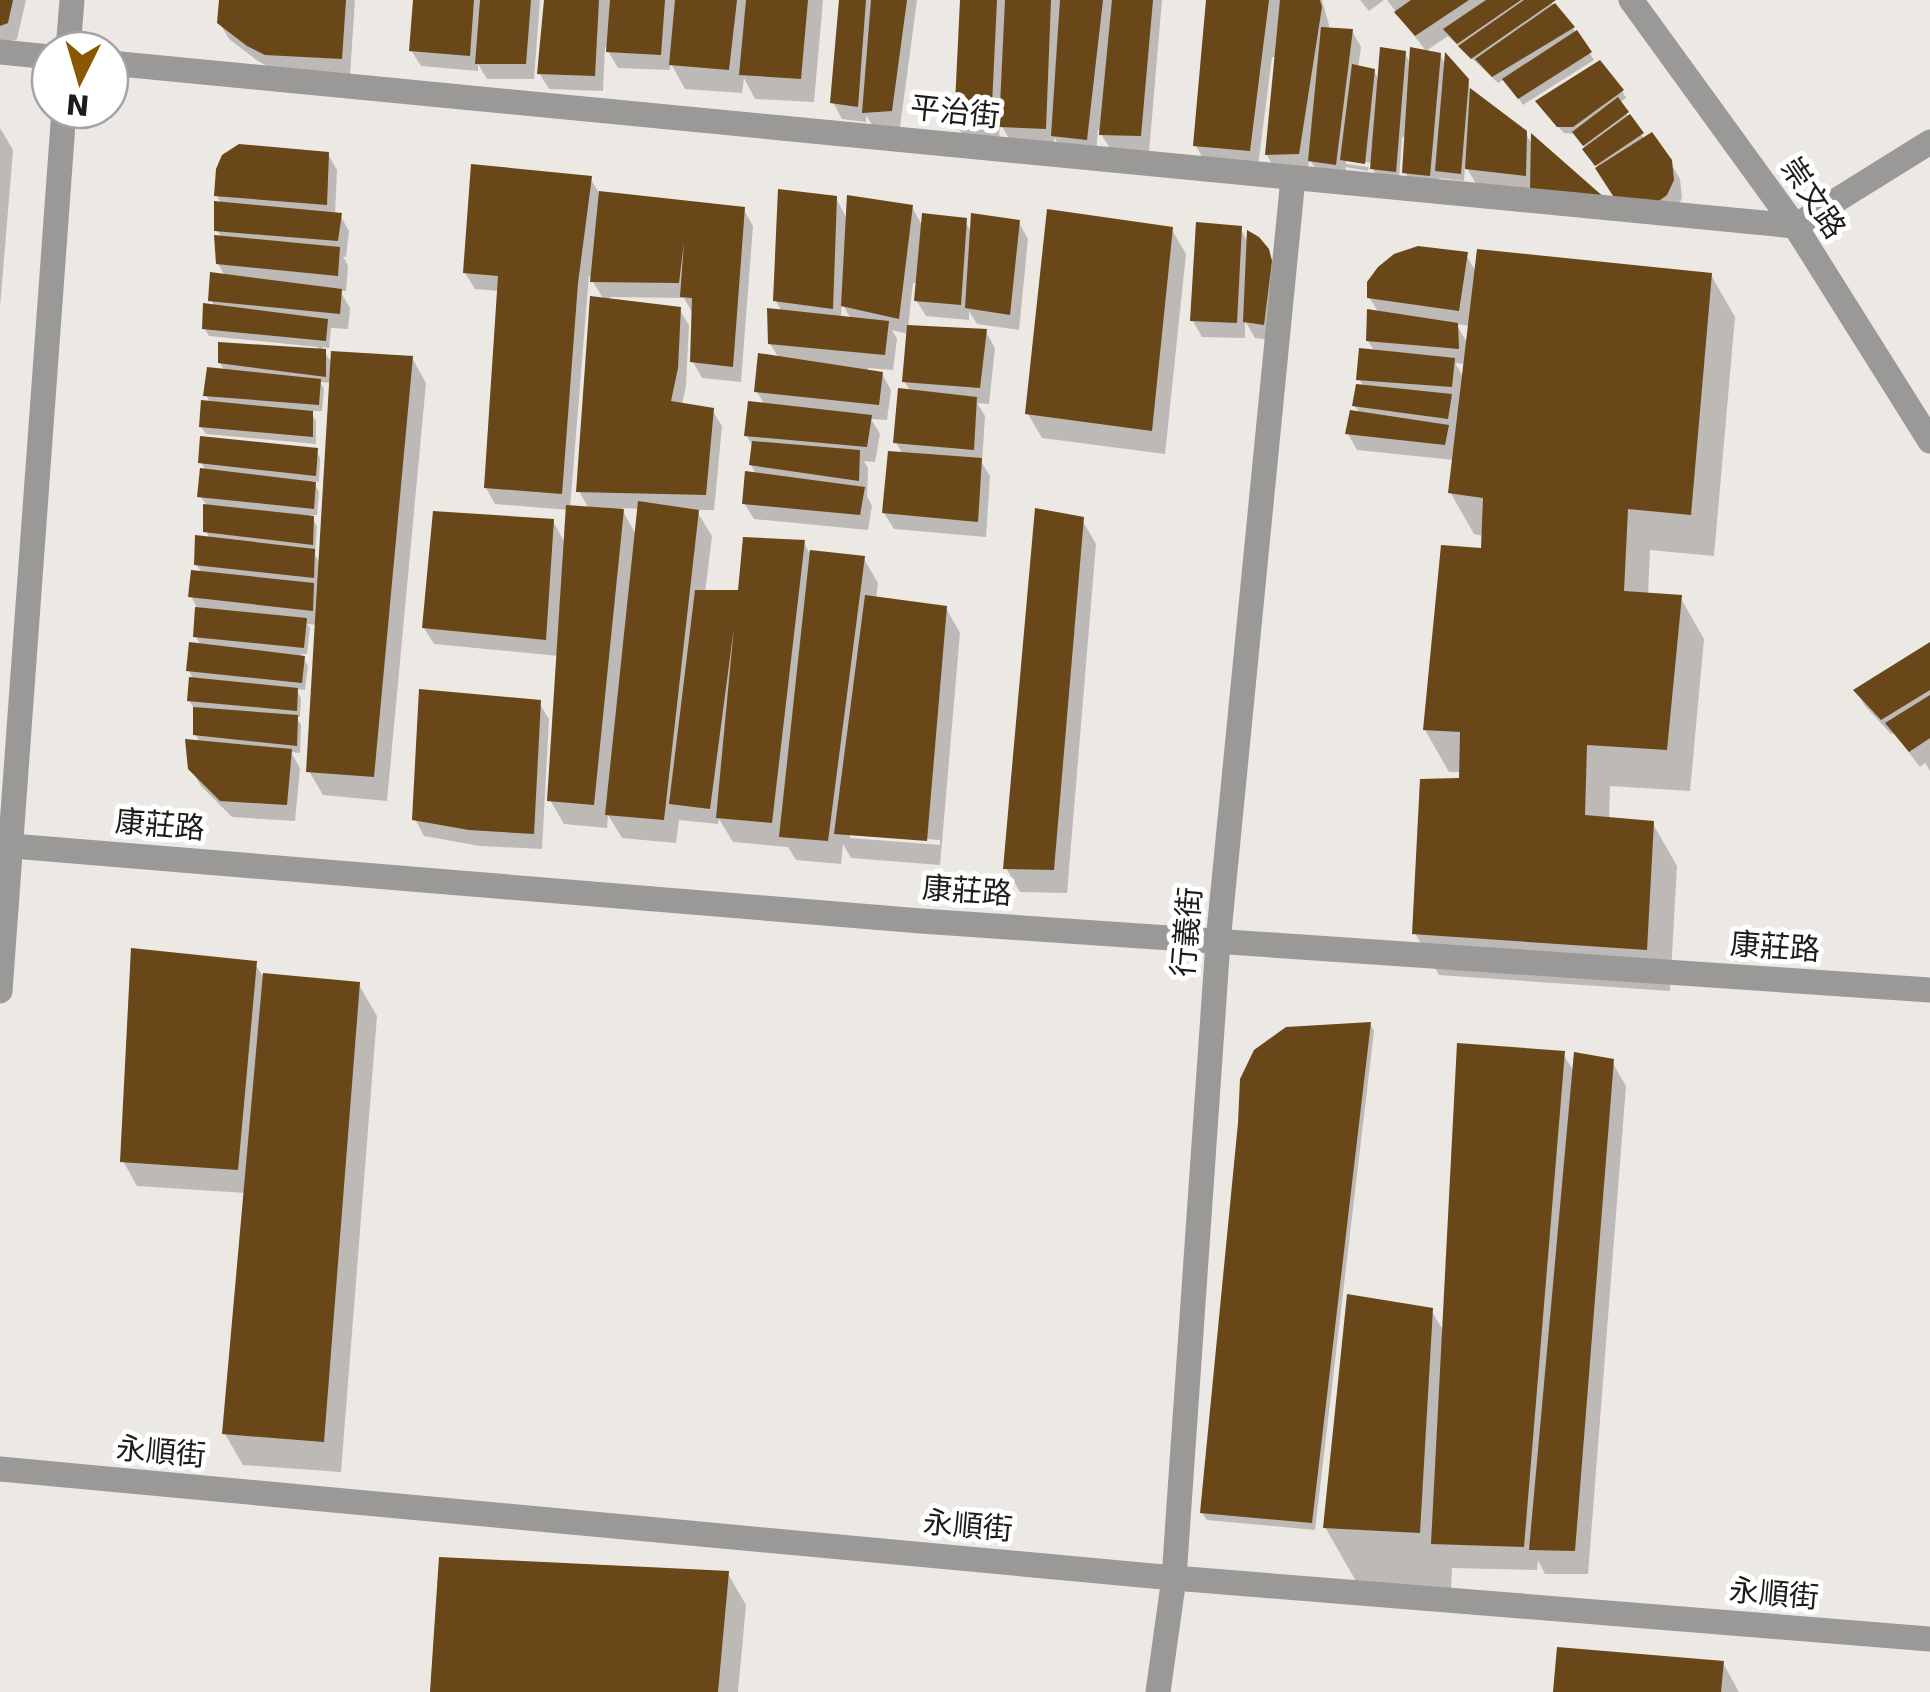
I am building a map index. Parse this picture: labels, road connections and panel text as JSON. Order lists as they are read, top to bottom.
{
  "streets": {
    "street": [
      "平治街",
      "崇文路",
      "康莊路",
      "行義街",
      "永順街"
    ]
  },
  "crossings": [
    ["平治街", "崇文路"],
    ["平治街", "行義街"],
    ["康莊路", "行義街"],
    ["行義街", "永順街"]
  ],
  "north": "bottom"
}
